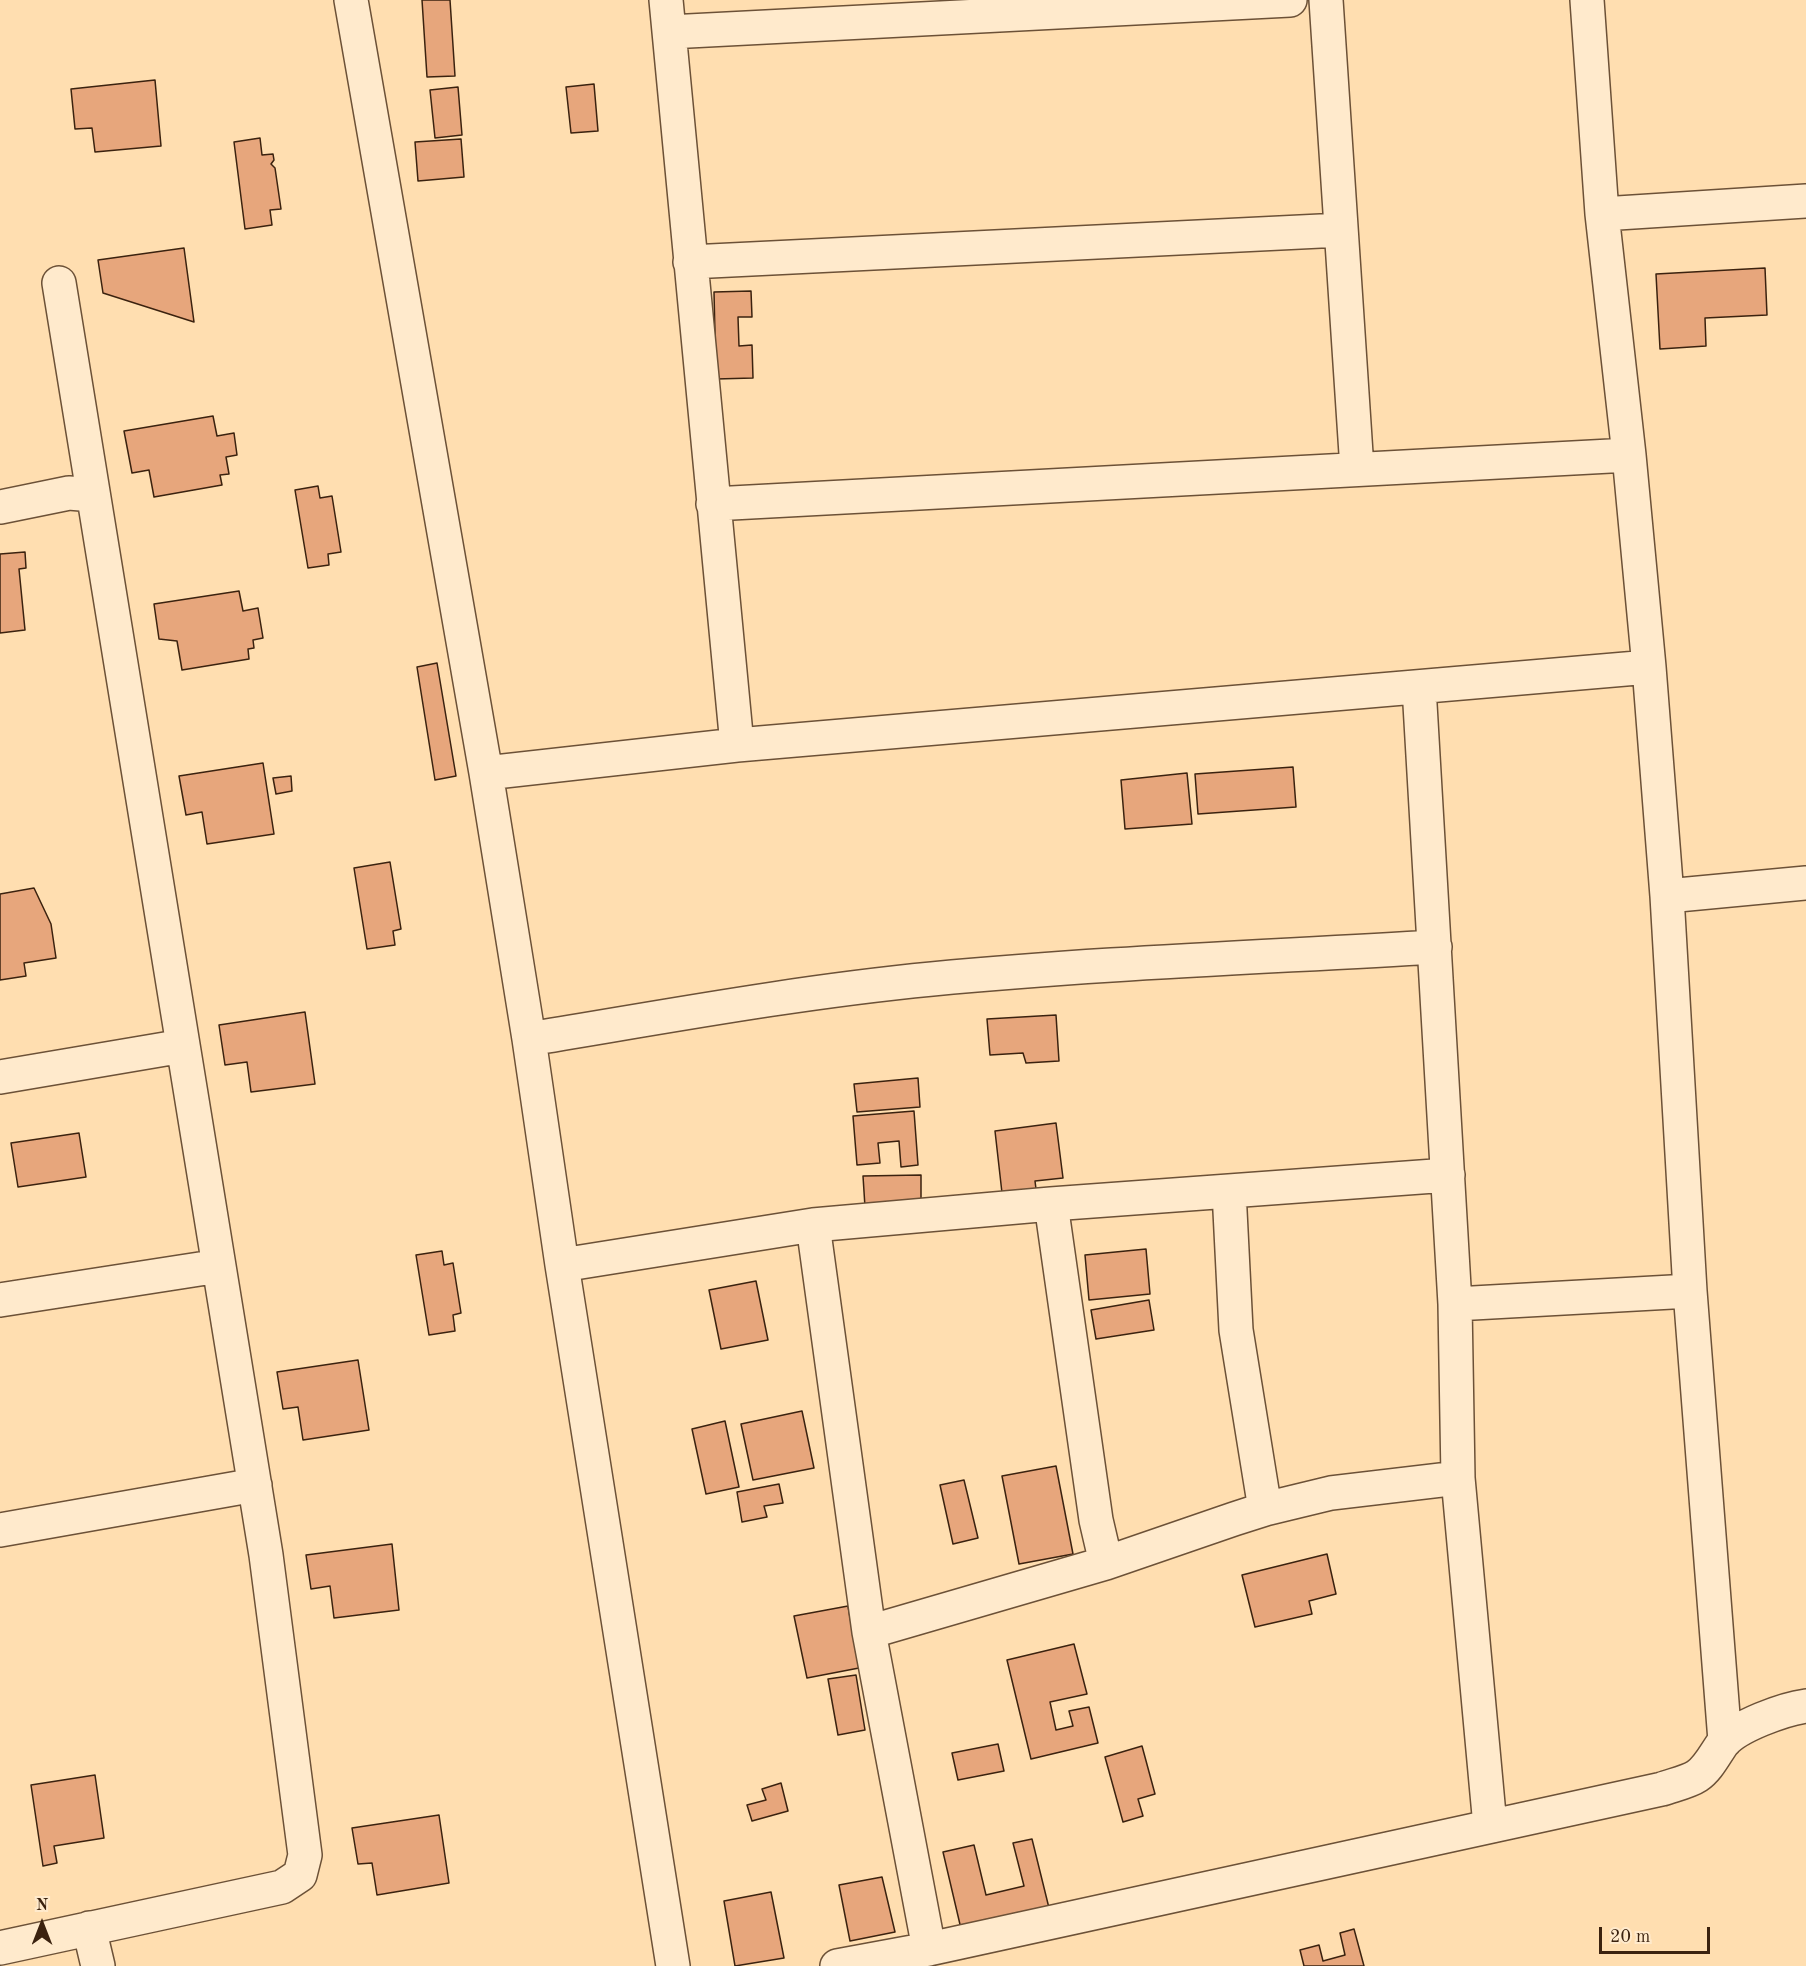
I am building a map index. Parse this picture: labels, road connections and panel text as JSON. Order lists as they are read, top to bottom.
{
  "scale_bar": "20 m",
  "north": "top"
}
